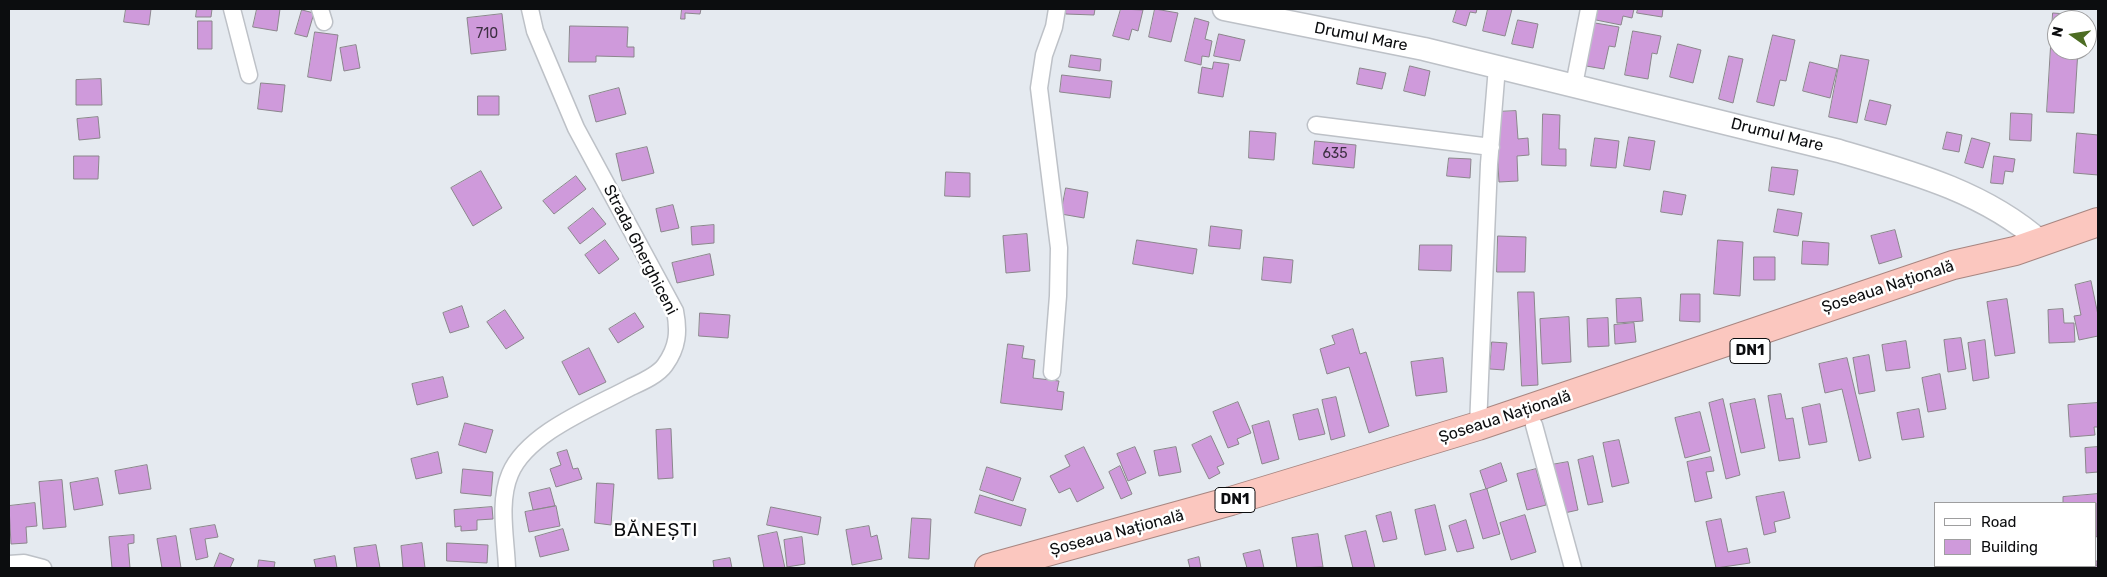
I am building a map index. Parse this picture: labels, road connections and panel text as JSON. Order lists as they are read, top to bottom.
{
  "streets": {
    "highway": ["Șoseaua Națională", "DN1"],
    "street": ["Drumul Mare", "Strada Gherghiceni"]
  },
  "crossings": [
    ["Drumul Mare", "Șoseaua Națională"]
  ],
  "districts": ["BĂNEȘTI"],
  "house_numbers": ["710", "635"],
  "legend": ["Road", "Building"],
  "north": "left"
}
